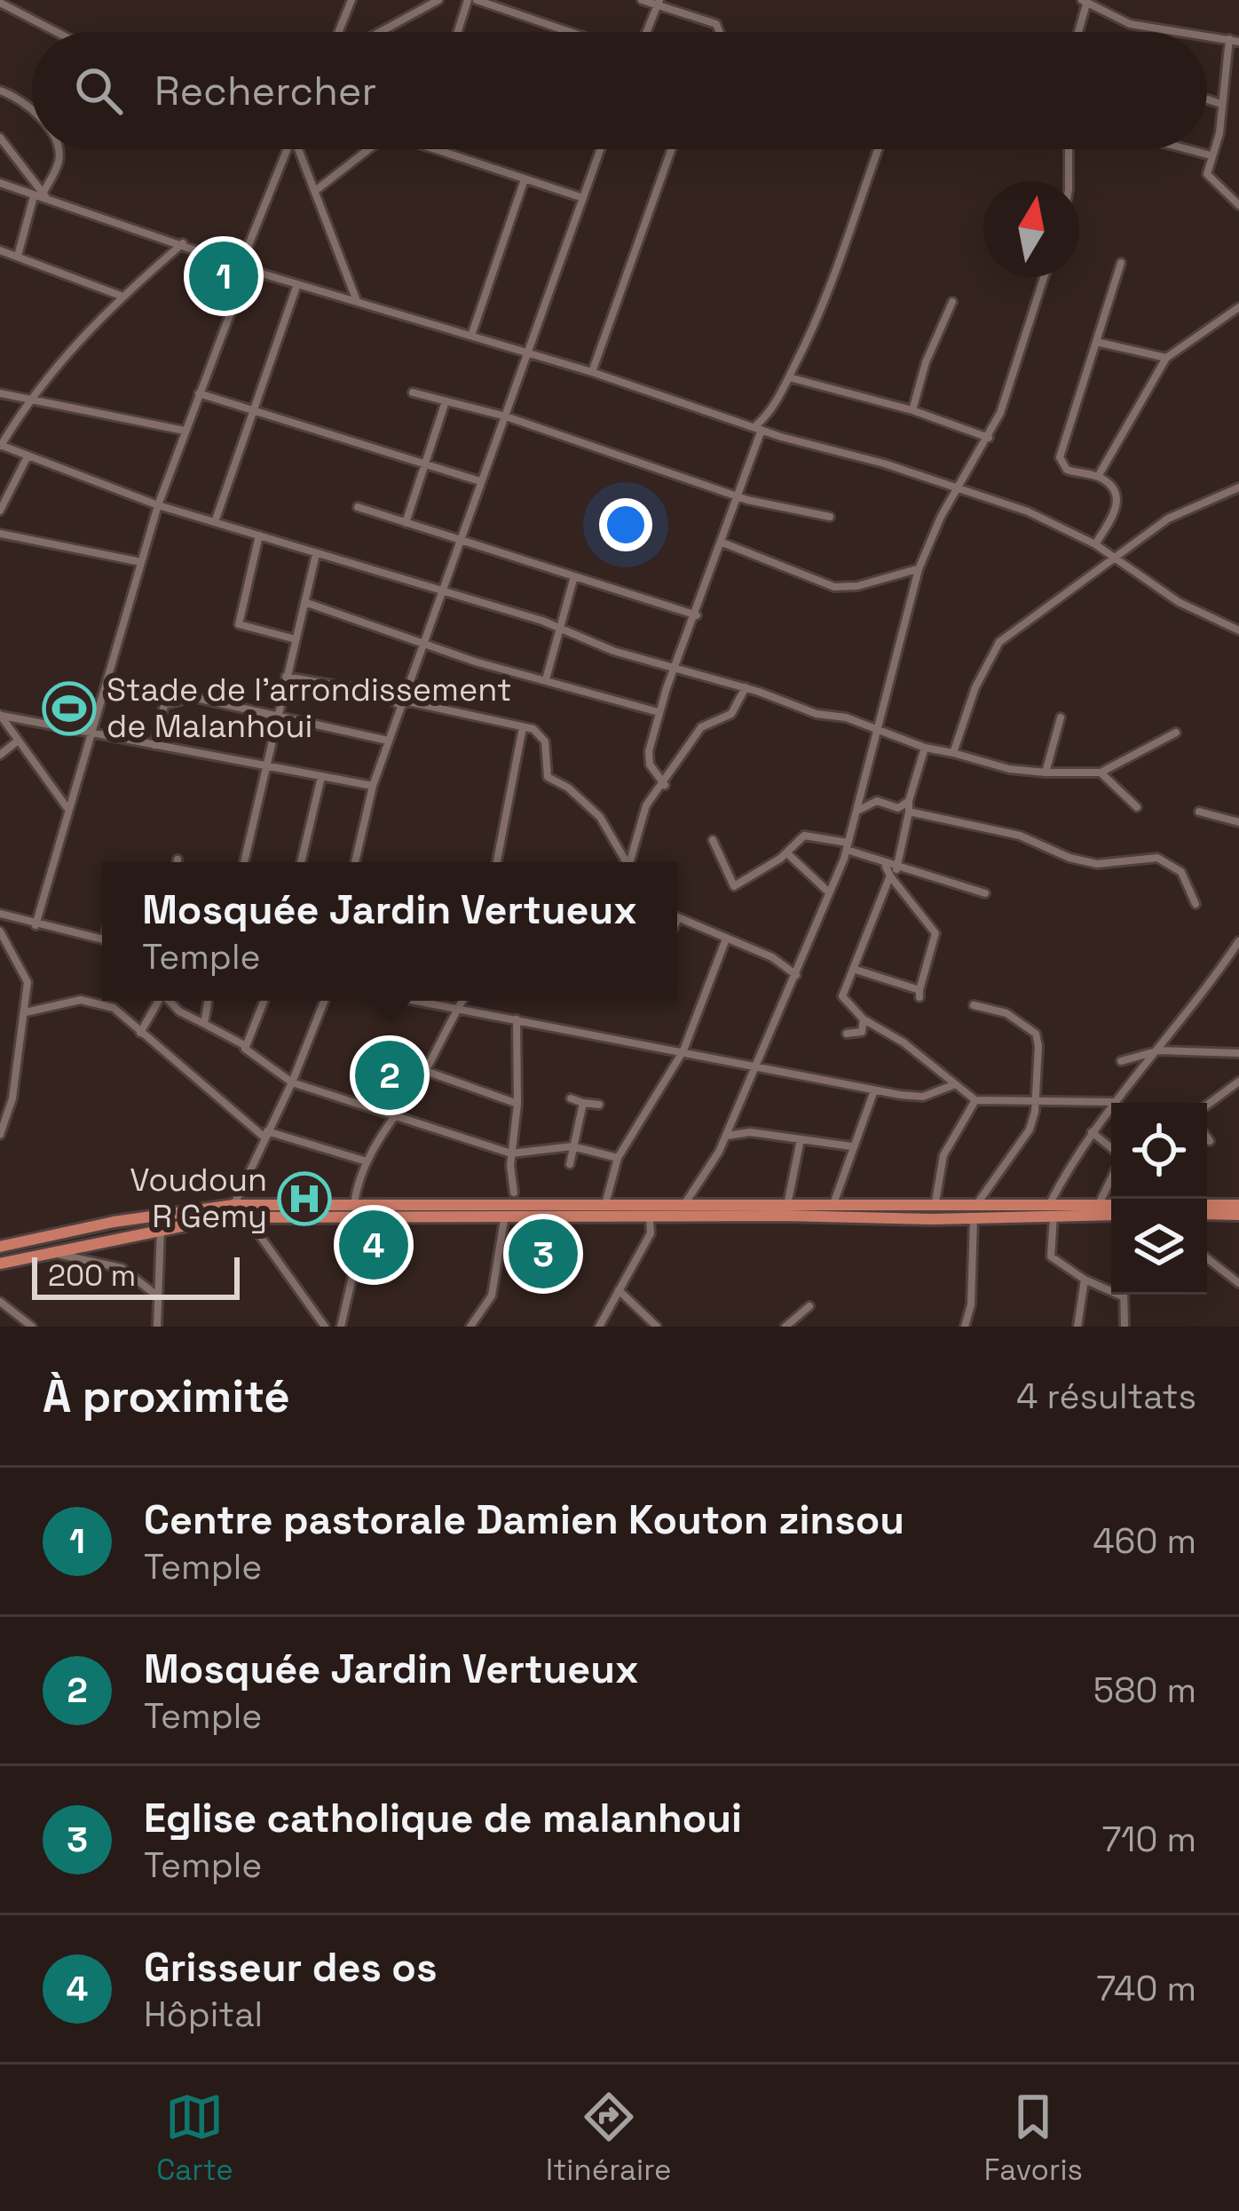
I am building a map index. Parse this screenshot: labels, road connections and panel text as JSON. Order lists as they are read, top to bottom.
{
  "places": {
    "sports": ["Stade de l'arrondissement de Malanhoui"],
    "hospital": ["Voudoun R Gemy"]
  },
  "scale_bar": "200 m",
  "north": "top",
  "page": {
    "search": "Rechercher",
    "pins": [
      "1",
      "2",
      "4",
      "3"
    ],
    "popup": ["Mosquée Jardin Vertueux", "Temple"],
    "scale": "200 m",
    "heading": ["À proximité", "4 résultats"],
    "list": [
      {
        "mark": "1",
        "name": "Centre pastorale Damien Kouton zinsou",
        "note": "Temple",
        "value": "460 m"
      },
      {
        "mark": "2",
        "name": "Mosquée Jardin Vertueux",
        "note": "Temple",
        "value": "580 m"
      },
      {
        "mark": "3",
        "name": "Eglise catholique de malanhoui",
        "note": "Temple",
        "value": "710 m"
      },
      {
        "mark": "4",
        "name": "Grisseur des os",
        "note": "Hôpital",
        "value": "740 m"
      }
    ],
    "nav": ["Carte", "Itinéraire", "Favoris"]
  }
}
